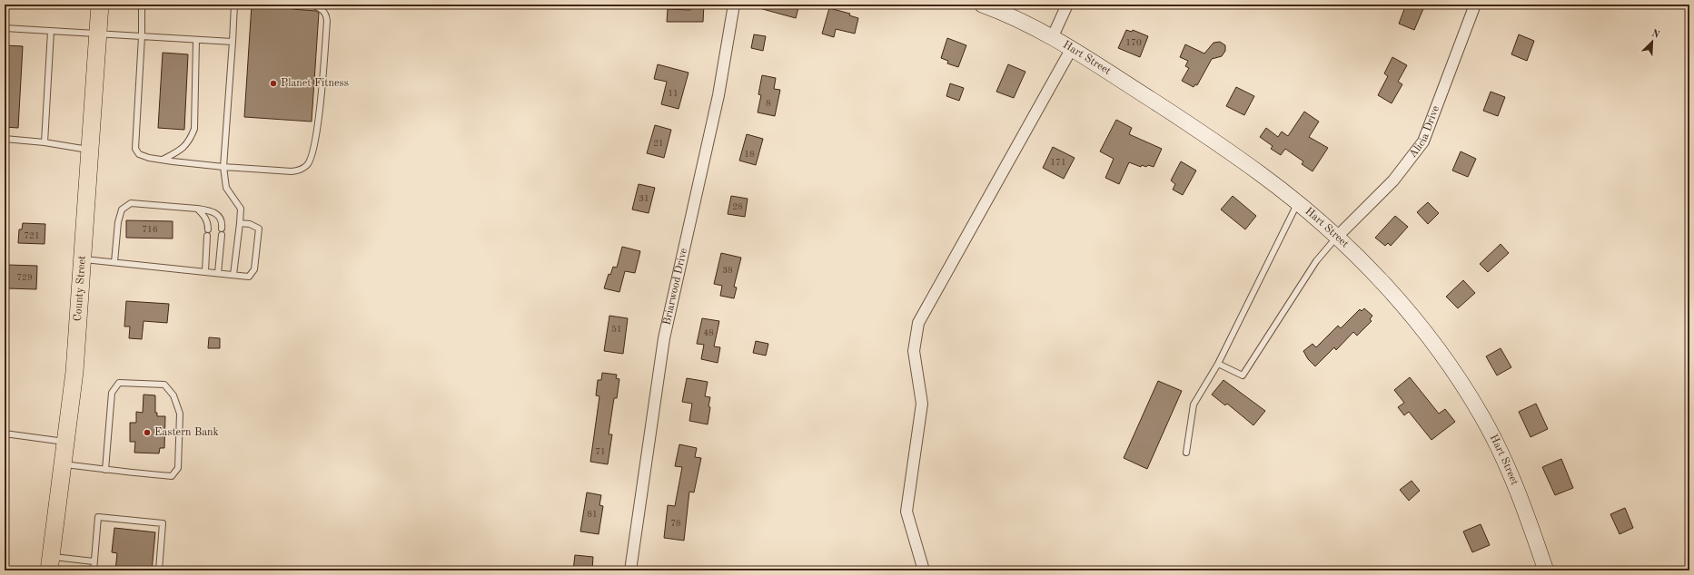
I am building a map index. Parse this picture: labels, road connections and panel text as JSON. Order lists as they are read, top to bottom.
{
  "streets": {
    "main road": ["County Street"],
    "street": ["Hart Street", "Alicia Drive", "Briarwood Drive"]
  },
  "crossings": [
    ["Hart Street", "Alicia Drive"]
  ],
  "places": ["Planet Fitness", "Eastern Bank"],
  "house_numbers": [
    "170",
    "11",
    "8",
    "21",
    "18",
    "171",
    "31",
    "28",
    "716",
    "721",
    "38",
    "729",
    "51",
    "48",
    "71",
    "81",
    "78"
  ],
  "north": "top right"
}
